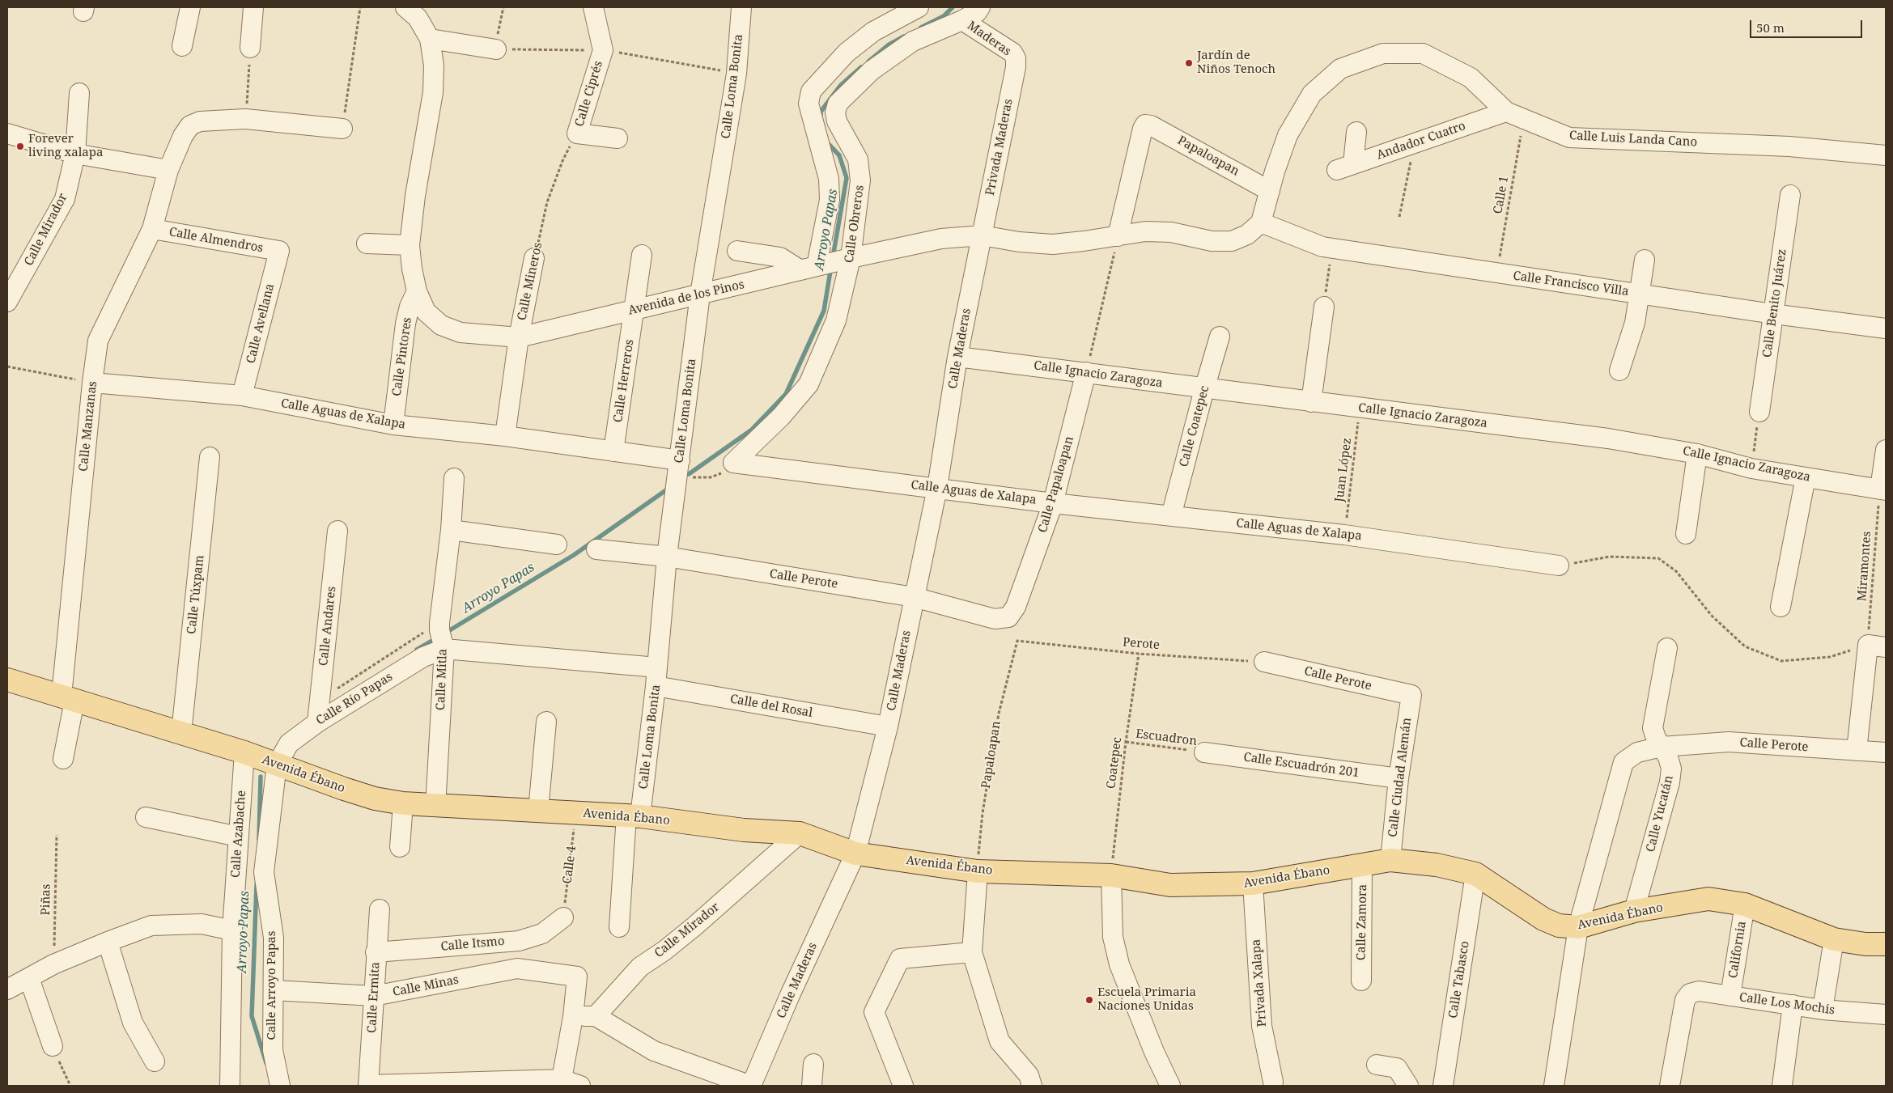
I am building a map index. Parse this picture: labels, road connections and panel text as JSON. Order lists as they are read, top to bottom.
{
  "streets": {
    "main road": ["Avenida Ébano"],
    "street": [
      "Maderas",
      "Calle Loma Bonita",
      "Calle Ciprés",
      "Calle Luis Landa Cano",
      "Andador Cuatro",
      "Privada Maderas",
      "Papaloapan",
      "Calle Obreros",
      "Calle Mirador",
      "Calle Almendros",
      "Calle Mineros",
      "Calle Francisco Villa",
      "Avenida de los Pinos",
      "Calle Benito Juárez",
      "Calle Avellana",
      "Calle Maderas",
      "Calle Pintores",
      "Calle Ignacio Zaragoza",
      "Calle Herreros",
      "Calle Aguas de Xalapa",
      "Calle Manzanas",
      "Calle Coatepec",
      "Calle Papaloapan",
      "Calle Perote",
      "Calle Túxpam",
      "Calle Andares",
      "Calle Mitla",
      "Calle Río Papas",
      "Calle del Rosal",
      "Calle Escuadrón 201",
      "Calle Ciudad Alemán",
      "Calle Yucatán",
      "Calle Azabache",
      "Calle Zamora",
      "Calle Itsmo",
      "California",
      "Calle Tabasco",
      "Privada Xalapa",
      "Calle Arroyo Papas",
      "Calle Minas",
      "Calle Ermita",
      "Calle Los Mochis"
    ],
    "path": [
      "Calle 1",
      "Juan López",
      "Miramontes",
      "Perote",
      "Escuadron",
      "Coatepec",
      "Calle 4",
      "Piñas"
    ]
  },
  "crossings": [
    ["Maderas", "Privada Maderas"],
    ["Maderas", "Calle Obreros"],
    ["Calle Loma Bonita", "Avenida de los Pinos"],
    ["Calle Loma Bonita", "Calle Aguas de Xalapa"],
    ["Calle Loma Bonita", "Calle Perote"],
    ["Calle Loma Bonita", "Calle del Rosal"],
    ["Calle Loma Bonita", "Avenida Ébano"],
    ["Calle Ciprés", "Calle Mineros"],
    ["Calle Luis Landa Cano", "Andador Cuatro"],
    ["Calle Luis Landa Cano", "Papaloapan"],
    ["Calle Luis Landa Cano", "Calle 1"],
    ["Calle Luis Landa Cano", "Calle Francisco Villa"],
    ["Calle Luis Landa Cano", "Avenida de los Pinos"],
    ["Privada Maderas", "Avenida de los Pinos"],
    ["Privada Maderas", "Calle Maderas"],
    ["Papaloapan", "Avenida de los Pinos"],
    ["Papaloapan", "Perote"],
    ["Papaloapan", "Avenida Ébano"],
    ["Calle 1", "Calle Francisco Villa"],
    ["Calle Obreros", "Avenida de los Pinos"],
    ["Calle Obreros", "Calle Aguas de Xalapa"],
    ["Calle Mirador", "Avenida Ébano"],
    ["Calle Almendros", "Calle Avellana"],
    ["Calle Almendros", "Calle Manzanas"],
    ["Calle Mineros", "Avenida de los Pinos"],
    ["Calle Mineros", "Calle Aguas de Xalapa"],
    ["Calle Francisco Villa", "Avenida de los Pinos"],
    ["Calle Francisco Villa", "Calle Benito Juárez"],
    ["Avenida de los Pinos", "Calle Maderas"],
    ["Avenida de los Pinos", "Calle Pintores"],
    ["Avenida de los Pinos", "Calle Herreros"],
    ["Calle Avellana", "Calle Aguas de Xalapa"],
    ["Calle Maderas", "Calle Ignacio Zaragoza"],
    ["Calle Maderas", "Calle Aguas de Xalapa"],
    ["Calle Maderas", "Calle Perote"],
    ["Calle Maderas", "Calle del Rosal"],
    ["Calle Maderas", "Avenida Ébano"],
    ["Calle Pintores", "Calle Aguas de Xalapa"],
    ["Calle Ignacio Zaragoza", "Calle Coatepec"],
    ["Calle Ignacio Zaragoza", "Juan López"],
    ["Calle Ignacio Zaragoza", "Calle Papaloapan"],
    ["Calle Ignacio Zaragoza", "Miramontes"],
    ["Calle Herreros", "Calle Aguas de Xalapa"],
    ["Calle Aguas de Xalapa", "Calle Manzanas"],
    ["Calle Aguas de Xalapa", "Calle Coatepec"],
    ["Calle Aguas de Xalapa", "Juan López"],
    ["Calle Aguas de Xalapa", "Calle Papaloapan"],
    ["Calle Manzanas", "Avenida Ébano"],
    ["Calle Papaloapan", "Calle Perote"],
    ["Calle Perote", "Perote"],
    ["Calle Perote", "Avenida Ébano"],
    ["Calle Perote", "Calle Ciudad Alemán"],
    ["Calle Perote", "Calle Yucatán"],
    ["Calle Túxpam", "Avenida Ébano"],
    ["Calle Andares", "Calle Río Papas"],
    ["Perote", "Coatepec"],
    ["Calle Mitla", "Calle Río Papas"],
    ["Calle Mitla", "Calle del Rosal"],
    ["Calle Mitla", "Avenida Ébano"],
    ["Calle Río Papas", "Calle del Rosal"],
    ["Calle Río Papas", "Avenida Ébano"],
    ["Calle Río Papas", "Calle Arroyo Papas"],
    ["Escuadron", "Coatepec"],
    ["Escuadron", "Calle Escuadrón 201"],
    ["Coatepec", "Avenida Ébano"],
    ["Calle Escuadrón 201", "Calle Ciudad Alemán"],
    ["Avenida Ébano", "Calle Ciudad Alemán"],
    ["Avenida Ébano", "Calle Yucatán"],
    ["Avenida Ébano", "Calle Azabache"],
    ["Avenida Ébano", "Calle 4"],
    ["Avenida Ébano", "Calle Zamora"],
    ["Avenida Ébano", "California"],
    ["Avenida Ébano", "Calle Tabasco"],
    ["Avenida Ébano", "Privada Xalapa"],
    ["Avenida Ébano", "Calle Arroyo Papas"],
    ["Calle 4", "Calle Itsmo"],
    ["Calle Itsmo", "Calle Ermita"],
    ["California", "Calle Los Mochis"],
    ["Calle Arroyo Papas", "Calle Minas"],
    ["Calle Minas", "Calle Ermita"]
  ],
  "water": ["Arroyo Papas"],
  "places": ["Jardín de Niños Tenoch", "Forever living xalapa", "Escuela Primaria Naciones Unidas"],
  "scale_bar": "50 m"
}
